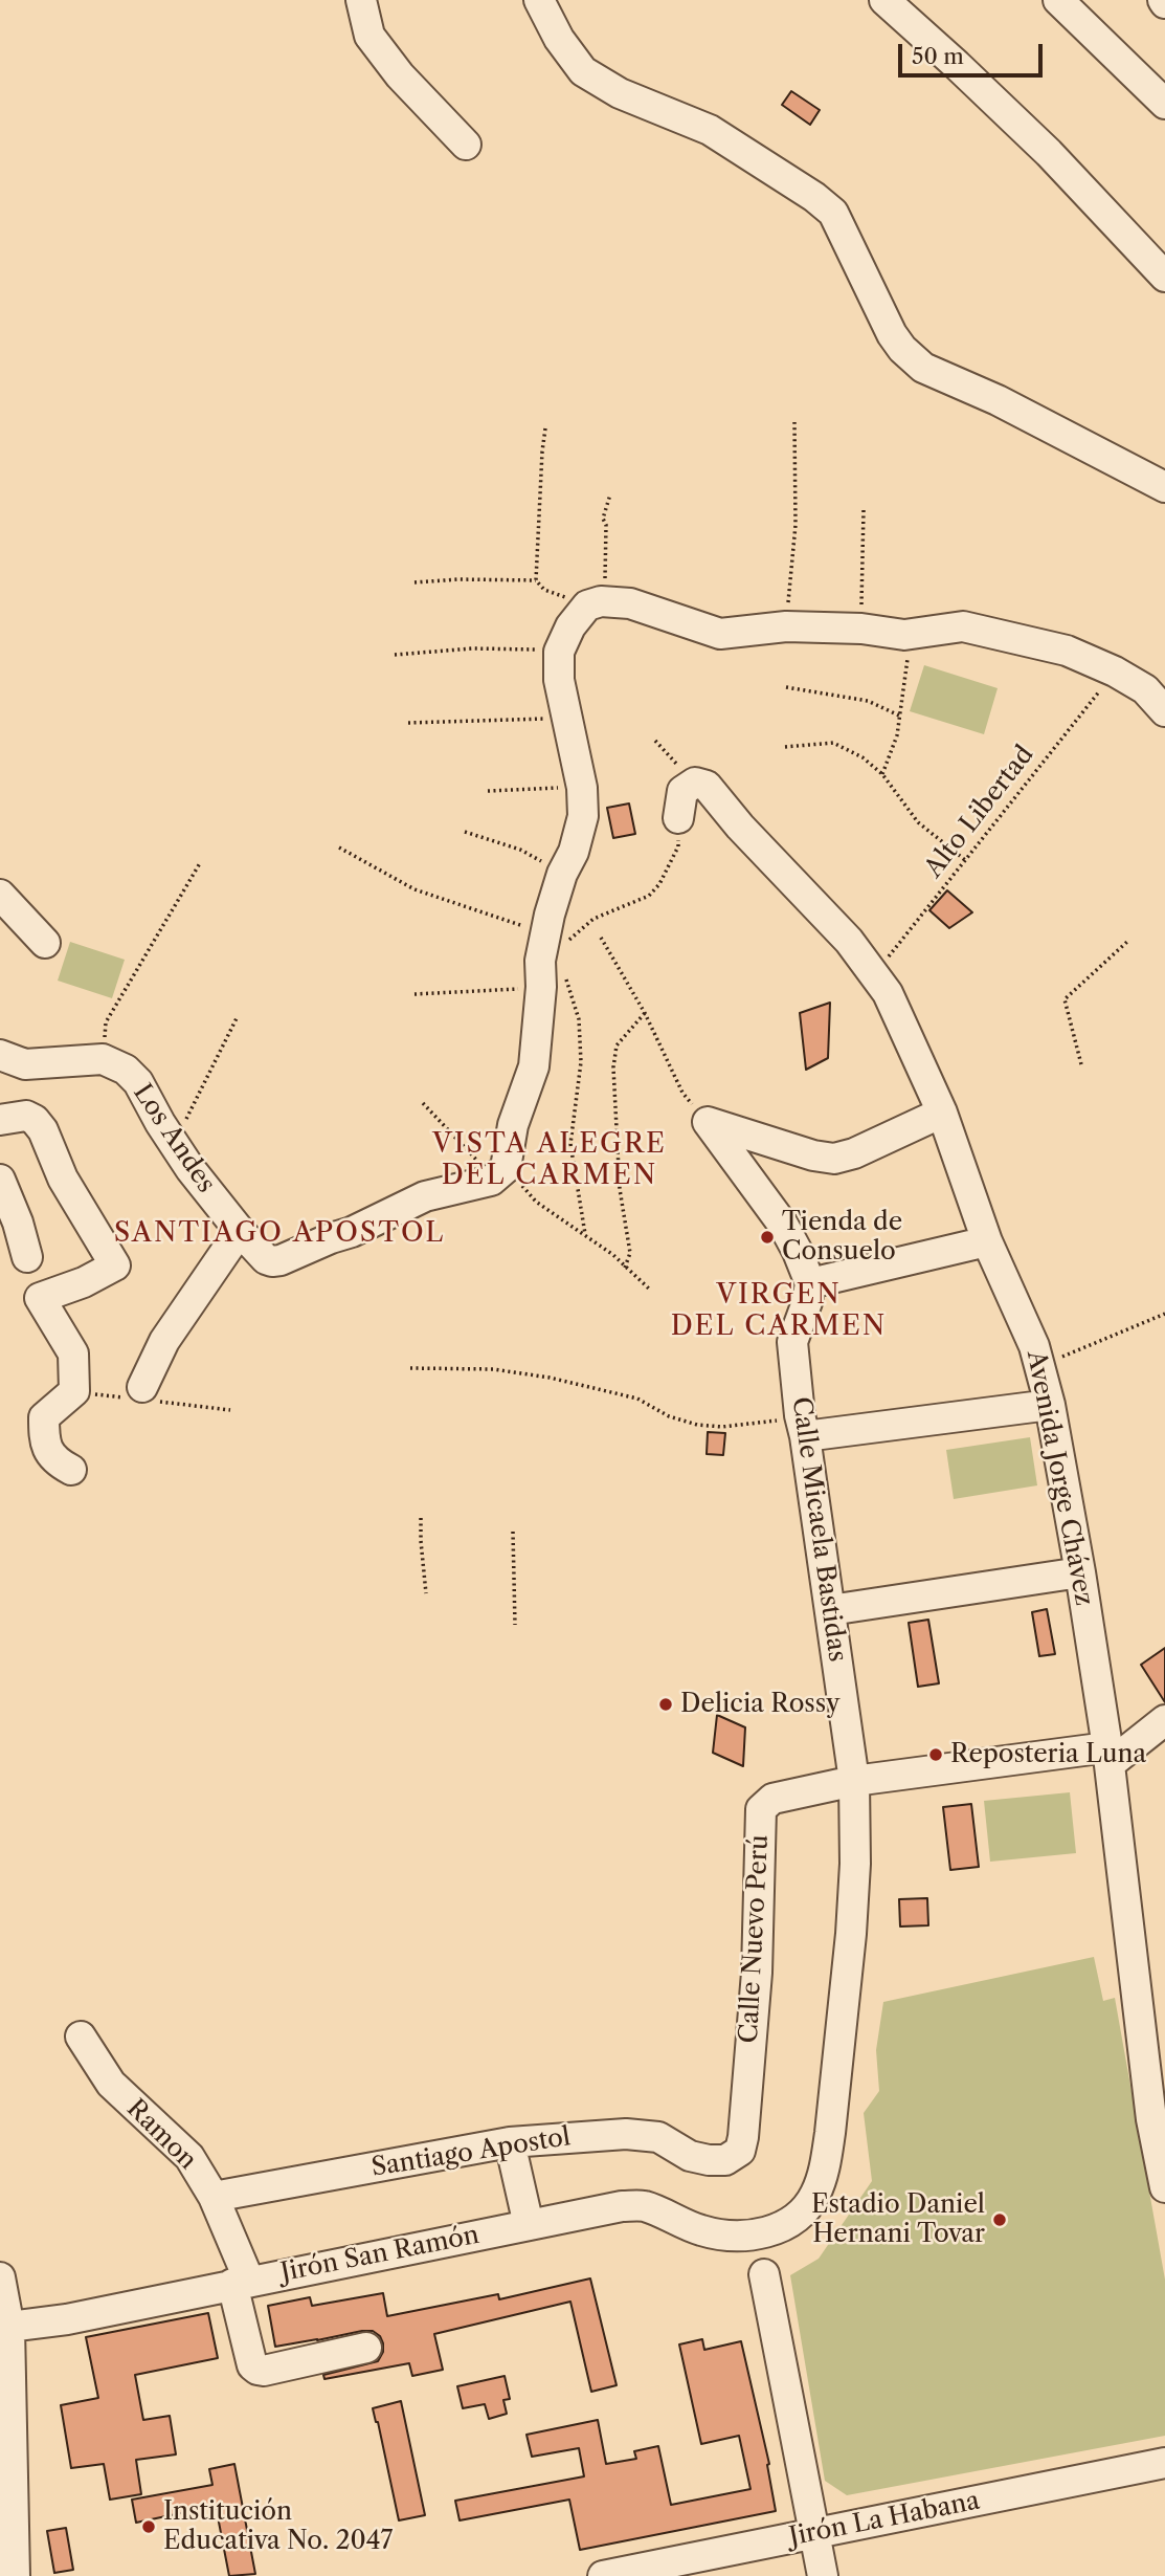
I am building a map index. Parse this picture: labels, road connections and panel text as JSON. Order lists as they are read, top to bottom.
{
  "streets": {
    "street": [
      "Los Andes",
      "Avenida Jorge Chávez",
      "Calle Micaela Bastidas",
      "Calle Nuevo Perú",
      "Ramon",
      "Santiago Apostol",
      "Jirón San Ramón",
      "Jirón La Habana"
    ],
    "path": ["Alto Libertad"]
  },
  "crossings": [
    ["Alto Libertad", "Avenida Jorge Chávez"],
    ["Avenida Jorge Chávez", "Calle Nuevo Perú"],
    ["Calle Micaela Bastidas", "Calle Nuevo Perú"],
    ["Calle Micaela Bastidas", "Jirón San Ramón"],
    ["Calle Nuevo Perú", "Santiago Apostol"],
    ["Ramon", "Santiago Apostol"],
    ["Ramon", "Jirón San Ramón"]
  ],
  "districts": ["VISTA ALEGRE DEL CARMEN", "SANTIAGO APOSTOL", "VIRGEN DEL CARMEN"],
  "places": [
    "Tienda de Consuelo",
    "Delicia Rossy",
    "Reposteria Luna",
    "Estadio Daniel Hernani Tovar",
    "Institución Educativa No. 2047"
  ],
  "scale_bar": "50 m"
}
